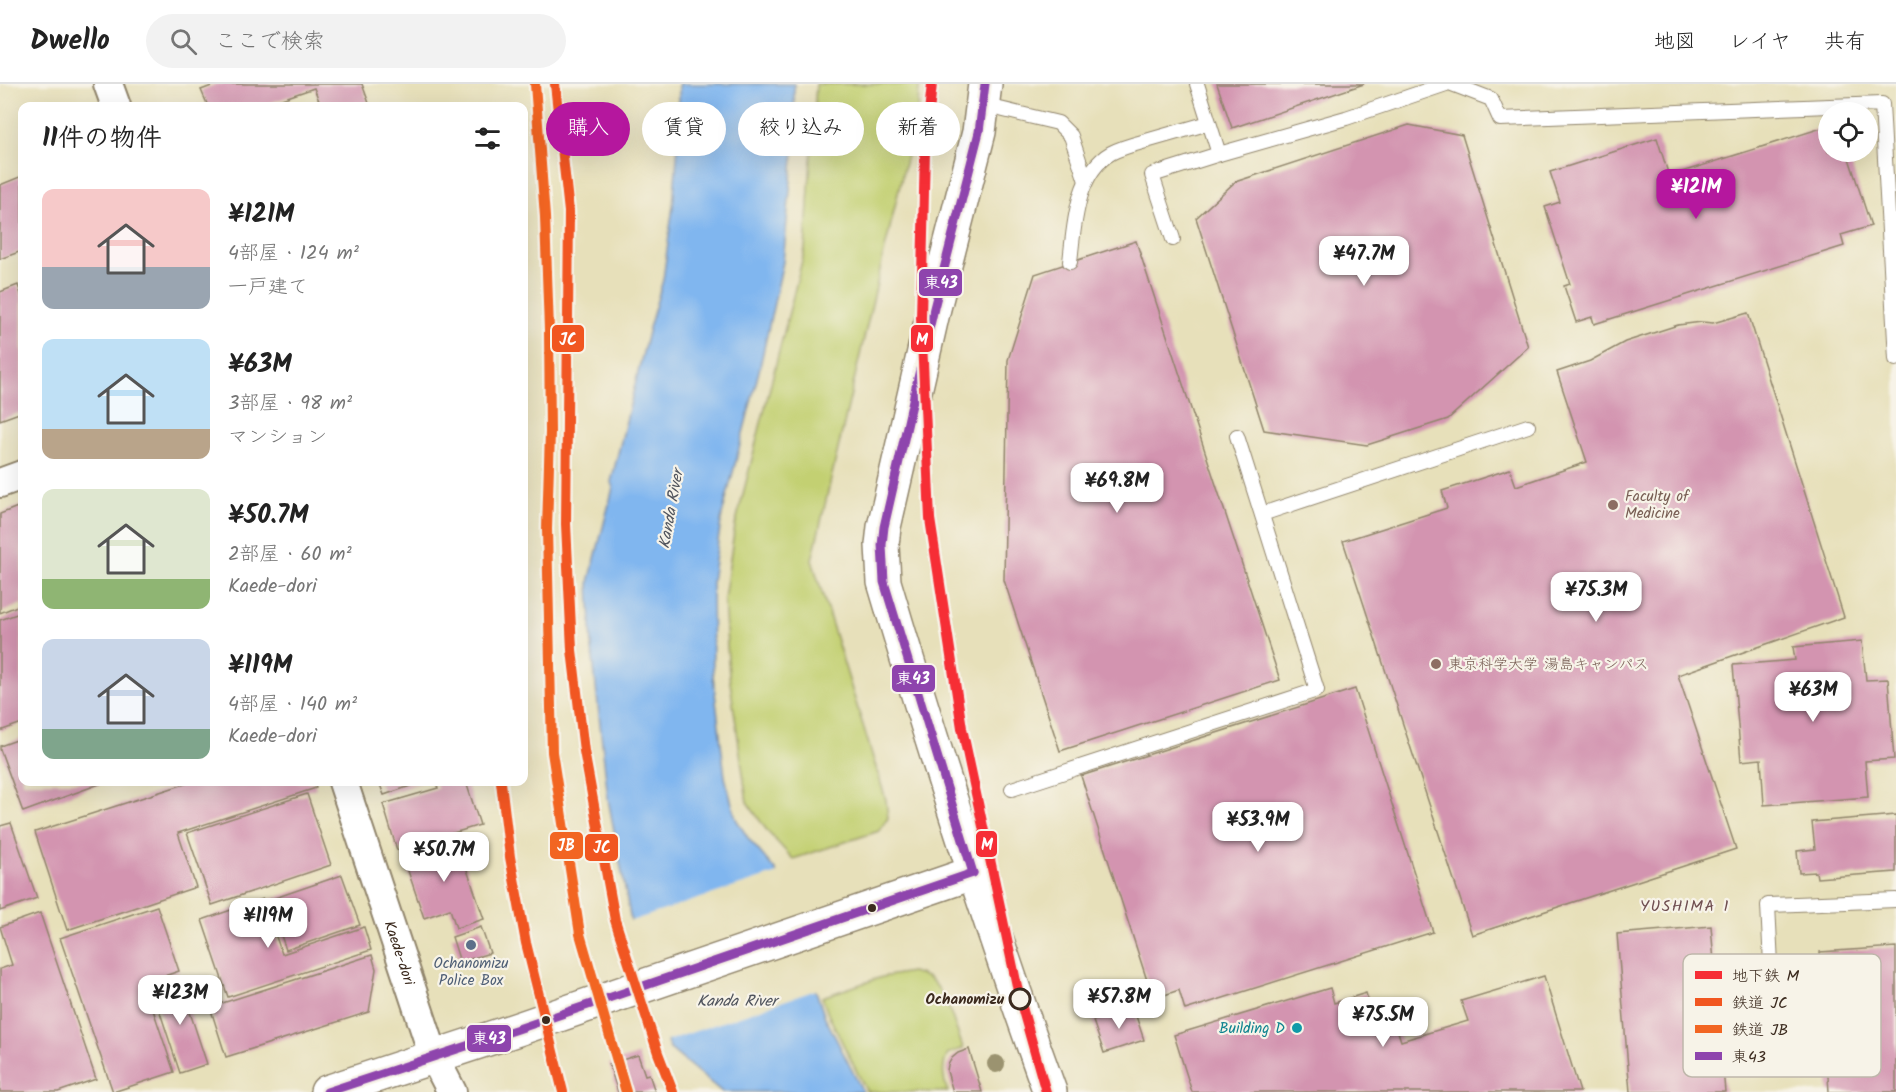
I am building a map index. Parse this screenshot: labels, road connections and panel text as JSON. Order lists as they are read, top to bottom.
{
  "streets": {
    "street": ["Kaede-dori"]
  },
  "districts": ["YUSHIMA 1"],
  "water": ["Kanda River"],
  "places": [
    "Faculty of Medicine",
    "東京科学大学 湯島キャンパス",
    "Ochanomizu Police Box",
    "Ochanomizu",
    "Building D"
  ],
  "lines": [
    "metro line M",
    "rail line JC",
    "rail line JB",
    "transit line 東43"
  ],
  "legend": [
    "地下鉄 M",
    "鉄道 JC",
    "鉄道 JB",
    "東43"
  ],
  "page": {
    "header": "Dwello",
    "search": "ここで検索",
    "nav": ["地図", "レイヤ", "共有"],
    "chip": [
      "購入",
      "賃貸",
      "絞り込み",
      "新着"
    ],
    "heading": "11件の物件",
    "price": [
      "¥121M",
      "¥47.7M",
      "¥69.8M",
      "¥75.3M",
      "¥63M",
      "¥53.9M",
      "¥50.7M",
      "¥119M",
      "¥123M",
      "¥57.8M",
      "¥75.5M"
    ],
    "list": [
      {
        "name": "¥121M",
        "note": "4部屋 · 124 m² · 一戸建て"
      },
      {
        "name": "¥63M",
        "note": "3部屋 · 98 m² · マンション"
      },
      {
        "name": "¥50.7M",
        "note": "2部屋 · 60 m² · Kaede-dori"
      },
      {
        "name": "¥119M",
        "note": "4部屋 · 140 m² · Kaede-dori"
      }
    ]
  }
}
